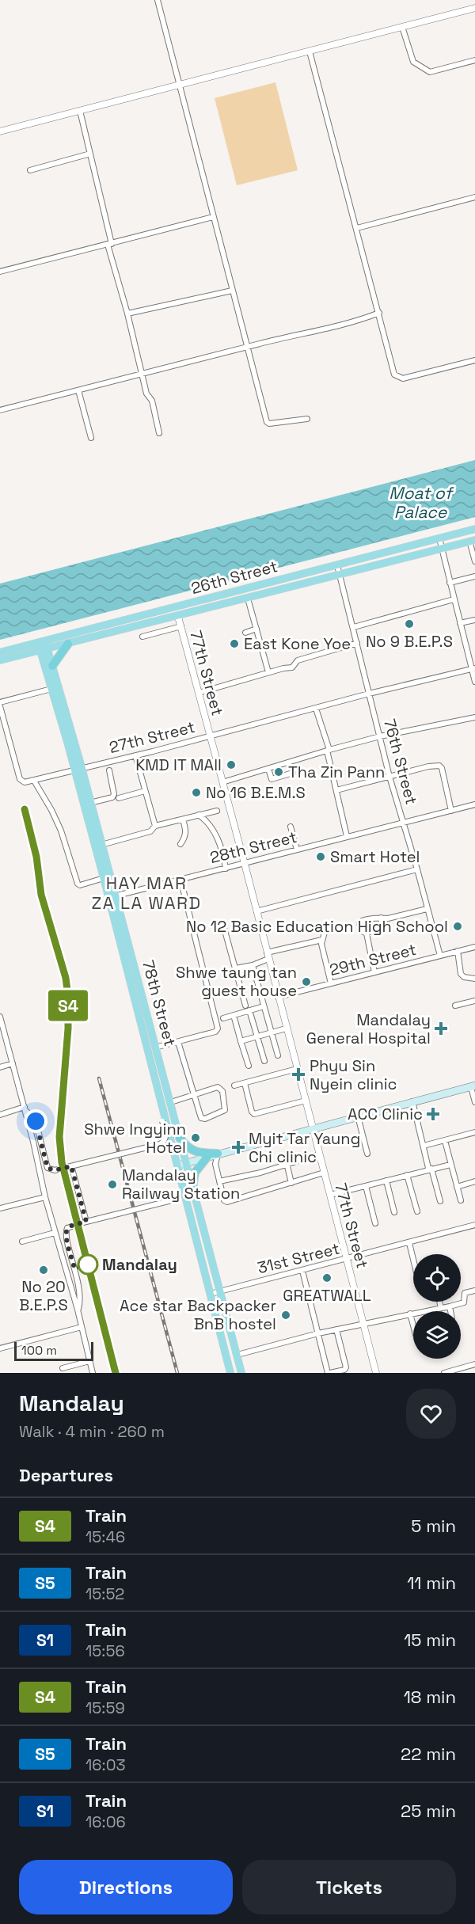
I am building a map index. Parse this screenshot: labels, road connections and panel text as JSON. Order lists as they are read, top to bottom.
{
  "streets": {
    "main road": ["26th Street", "78th Street"],
    "street": [
      "77th Street",
      "27th Street",
      "76th Street",
      "28th Street",
      "29th Street",
      "31st Street"
    ]
  },
  "crossings": [
    ["26th Street", "77th Street"],
    ["26th Street", "76th Street"],
    ["26th Street", "78th Street"],
    ["77th Street", "27th Street"],
    ["77th Street", "28th Street"],
    ["77th Street", "29th Street"],
    ["77th Street", "31st Street"],
    ["27th Street", "76th Street"],
    ["27th Street", "78th Street"],
    ["76th Street", "28th Street"],
    ["76th Street", "29th Street"],
    ["28th Street", "78th Street"],
    ["78th Street", "31st Street"]
  ],
  "districts": ["HAY MAR ZA LA WARD"],
  "water": ["Moat of Palace"],
  "places": {
    "other": [
      "No 9 B.E.P.S",
      "East Kone Yoe",
      "KMD IT MAll",
      "Tha Zin Pann",
      "No 16 B.E.M.S",
      "Smart Hotel",
      "No 12 Basic Education High School",
      "Shwe taung tan guest house",
      "Shwe Ingyinn Hotel",
      "Mandalay Railway Station",
      "Mandalay",
      "No 20 B.E.P.S",
      "GREATWALL",
      "Ace star Backpacker BnB hostel"
    ],
    "health": [
      "Mandalay General Hospital",
      "Phyu Sin Nyein clinic",
      "ACC Clinic",
      "Myit Tar Yaung Chi clinic"
    ]
  },
  "scale_bar": "100 m",
  "page": {
    "on_map": "S4",
    "scale": "100 m",
    "heading": [
      ["Mandalay", "Walk · 4 min · 260 m"],
      "Departures"
    ],
    "list": [
      {
        "mark": "S4",
        "name": "Train",
        "note": "15:46",
        "value": "5 min"
      },
      {
        "mark": "S5",
        "name": "Train",
        "note": "15:52",
        "value": "11 min"
      },
      {
        "mark": "S1",
        "name": "Train",
        "note": "15:56",
        "value": "15 min"
      },
      {
        "mark": "S4",
        "name": "Train",
        "note": "15:59",
        "value": "18 min"
      },
      {
        "mark": "S5",
        "name": "Train",
        "note": "16:03",
        "value": "22 min"
      },
      {
        "mark": "S1",
        "name": "Train",
        "note": "16:06",
        "value": "25 min"
      }
    ],
    "buttons": ["Directions", "Tickets"]
  }
}
